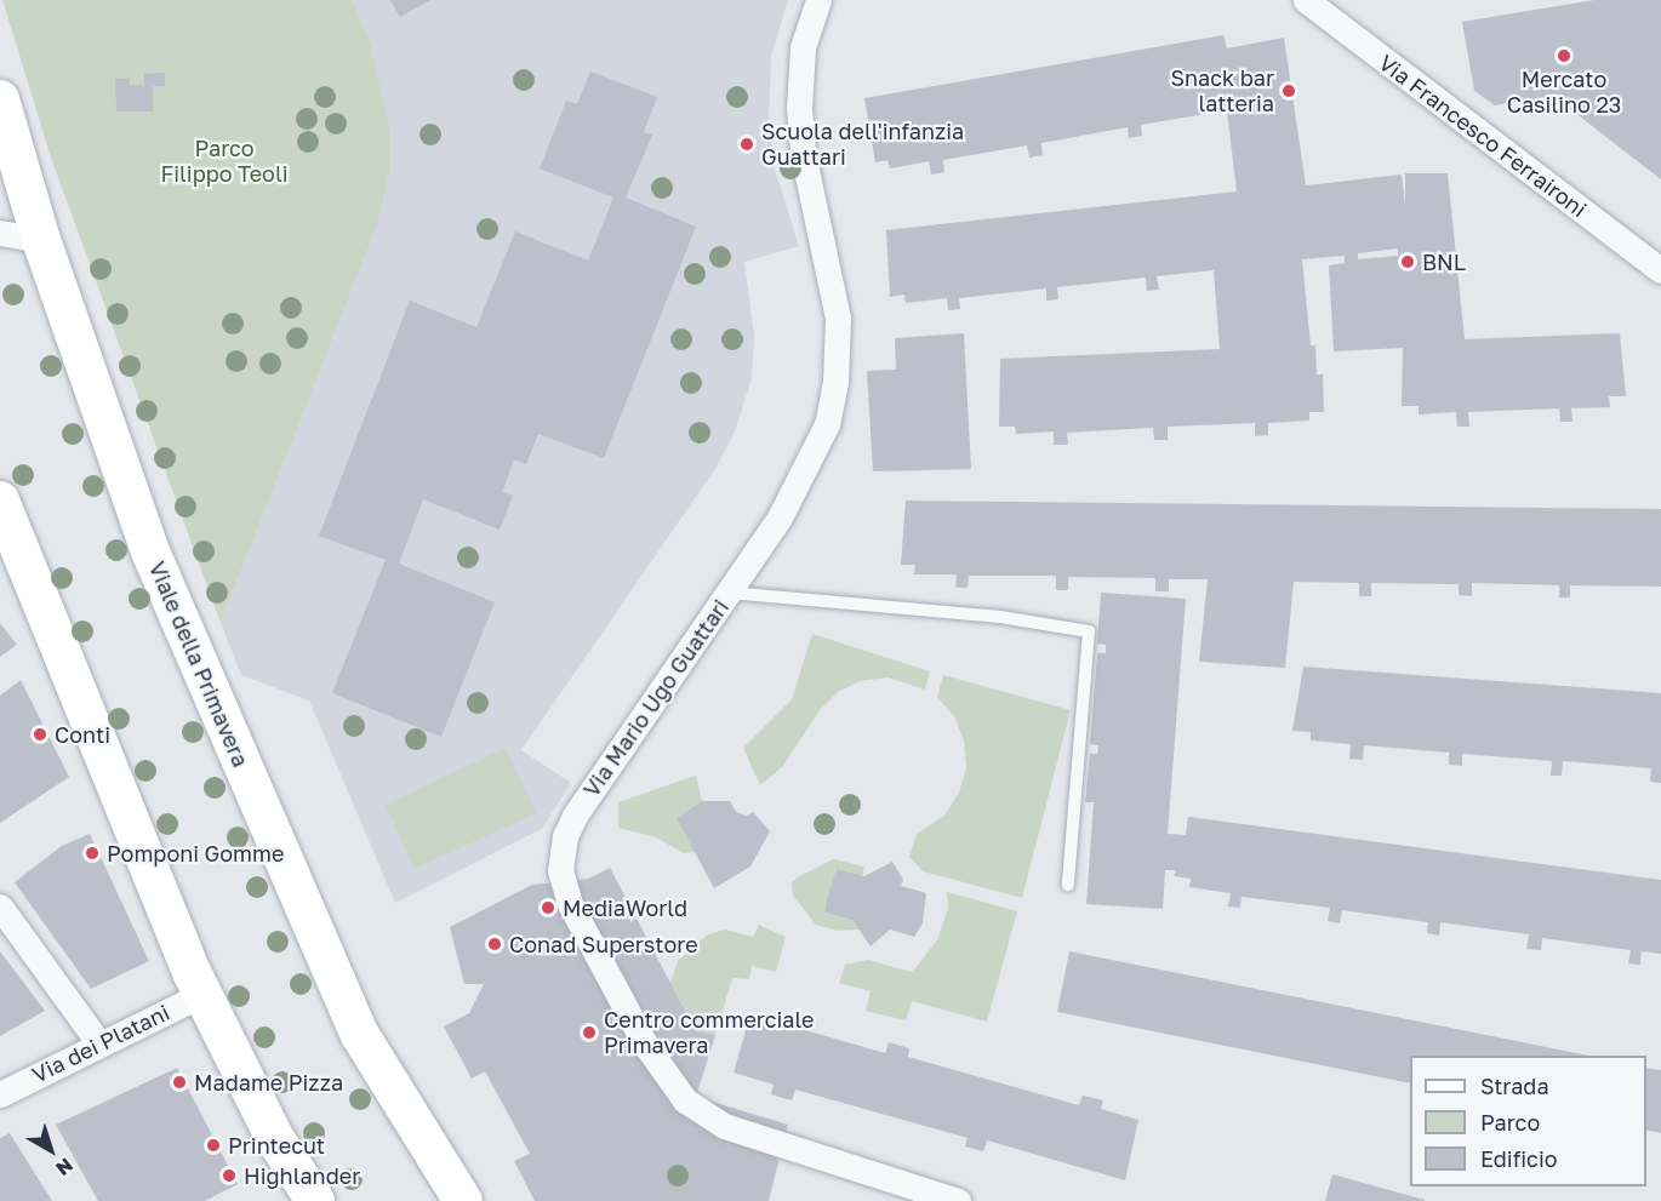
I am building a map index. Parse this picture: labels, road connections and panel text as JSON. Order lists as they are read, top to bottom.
{
  "streets": {
    "main road": ["Viale della Primavera"],
    "street": ["Via Francesco Ferraironi", "Via Mario Ugo Guattari", "Via dei Platani"]
  },
  "parks": ["Parco Filippo Teoli"],
  "places": [
    "Mercato Casilino 23",
    "Snack bar latteria",
    "Scuola dell'infanzia Guattari",
    "BNL",
    "Conti",
    "Pomponi Gomme",
    "MediaWorld",
    "Conad Superstore",
    "Centro commerciale Primavera",
    "Madame Pizza",
    "Printecut",
    "Highlander"
  ],
  "legend": ["Strada", "Parco", "Edificio"],
  "north": "bottom right"
}
